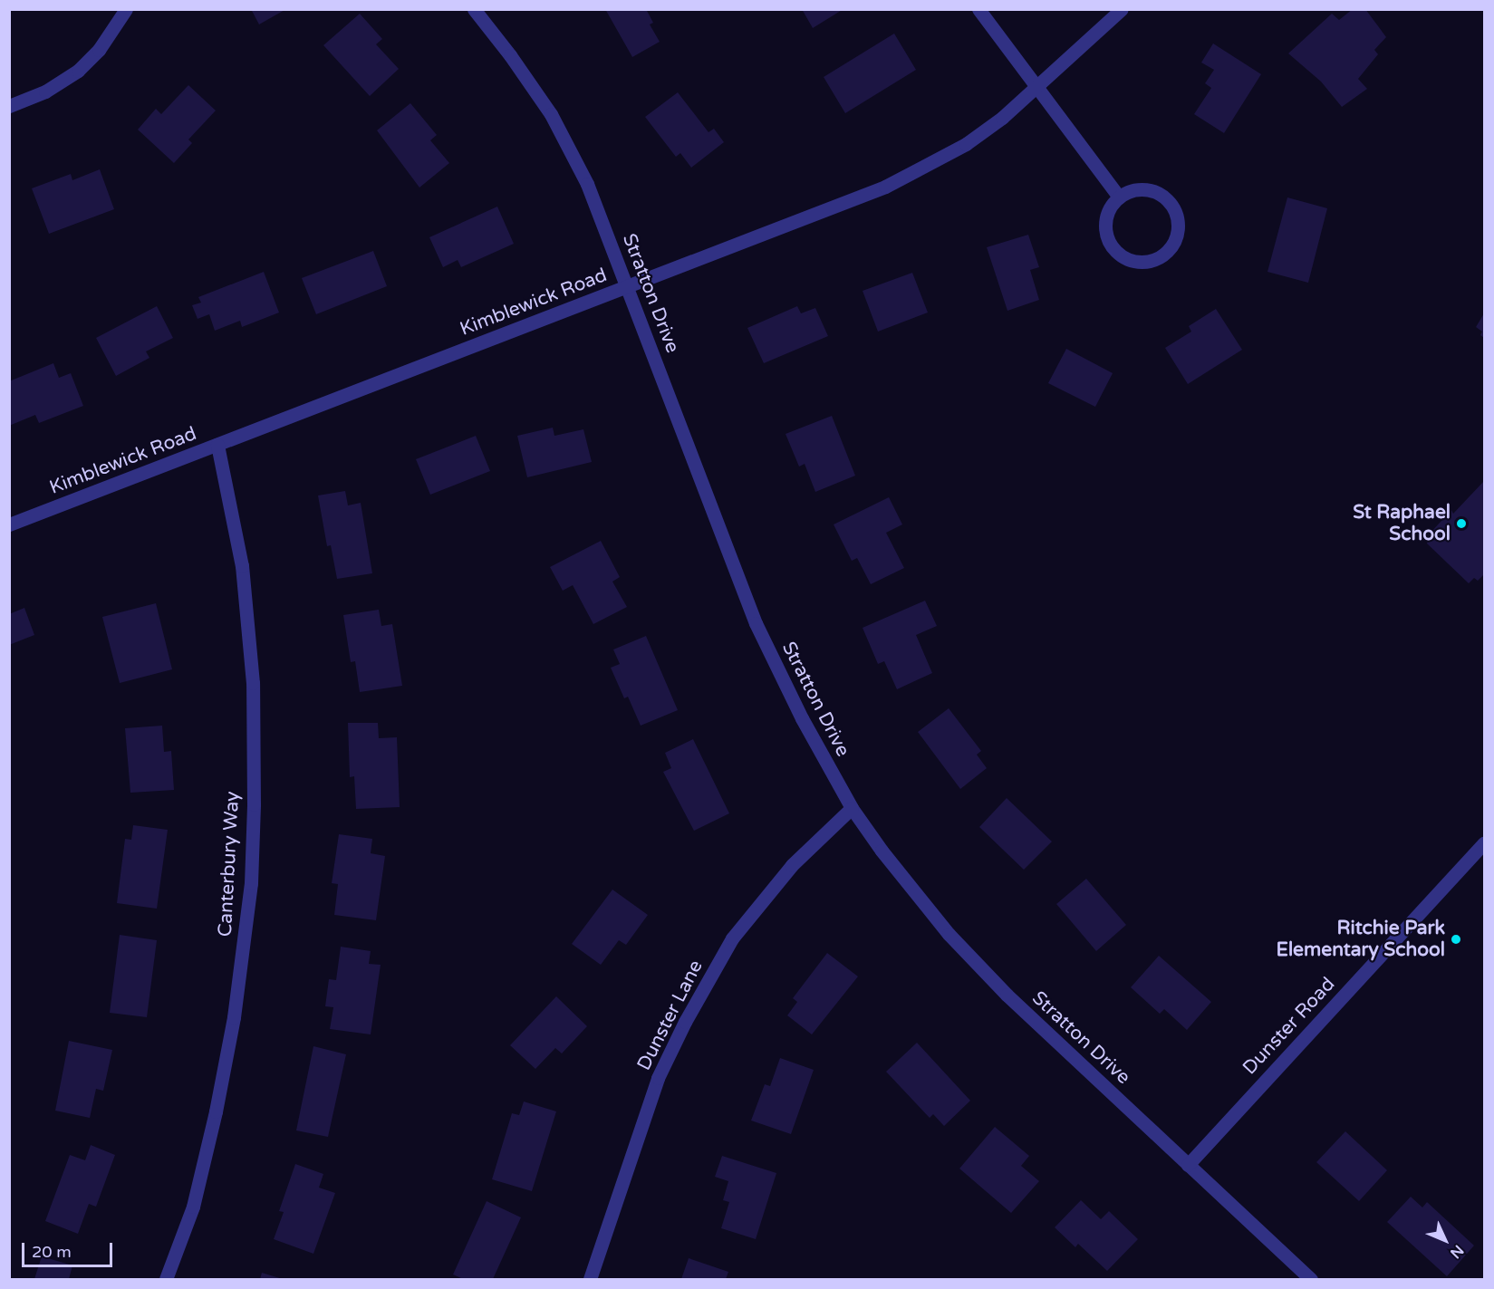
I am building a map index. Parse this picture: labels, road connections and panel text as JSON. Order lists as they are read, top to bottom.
{
  "streets": {
    "street": [
      "Stratton Drive",
      "Kimblewick Road",
      "Canterbury Way",
      "Dunster Lane",
      "Dunster Road"
    ]
  },
  "crossings": [
    ["Stratton Drive", "Kimblewick Road"],
    ["Stratton Drive", "Dunster Lane"],
    ["Stratton Drive", "Dunster Road"],
    ["Kimblewick Road", "Canterbury Way"]
  ],
  "places": ["St Raphael School", "Ritchie Park Elementary School"],
  "scale_bar": "20 m",
  "north": "bottom right"
}
